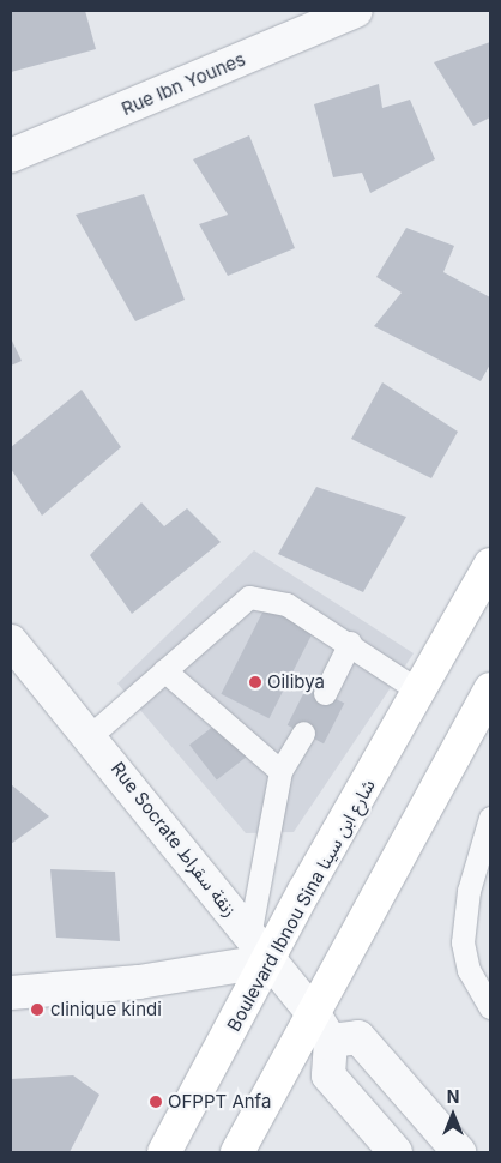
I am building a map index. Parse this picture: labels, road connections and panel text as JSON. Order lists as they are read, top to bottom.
{
  "streets": {
    "main road": ["Boulevard Ibnou Sina شارع ابن سينا"],
    "street": ["Rue Ibn Younes", "Rue Socrate زنقة سقراط"]
  },
  "crossings": [
    ["Rue Socrate زنقة سقراط", "Boulevard Ibnou Sina شارع ابن سينا"]
  ],
  "places": ["Oilibya", "clinique kindi", "OFPPT Anfa"],
  "north": "top"
}
